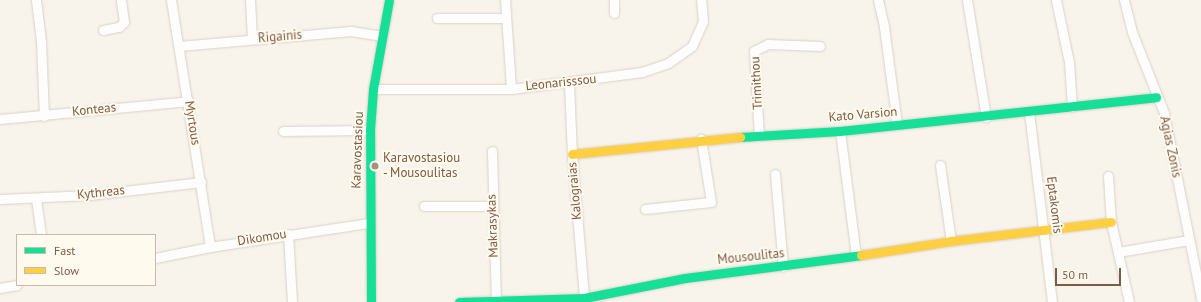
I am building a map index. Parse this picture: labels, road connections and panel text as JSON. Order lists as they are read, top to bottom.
{
  "streets": {
    "street": [
      "Rigainis",
      "Leonarisssou",
      "Trimithou",
      "Konteas",
      "Kato Varsion",
      "Myrtous",
      "Agias Zonis",
      "Karavostasiou",
      "Kalograias",
      "Kythreas",
      "Eptakomis",
      "Makrasykas",
      "Dikomou",
      "Mousoulitas"
    ]
  },
  "crossings": [
    ["Rigainis", "Myrtous"],
    ["Rigainis", "Karavostasiou"],
    ["Leonarisssou", "Karavostasiou"],
    ["Leonarisssou", "Kalograias"],
    ["Trimithou", "Kato Varsion"],
    ["Konteas", "Myrtous"],
    ["Kato Varsion", "Agias Zonis"],
    ["Kato Varsion", "Kalograias"],
    ["Kato Varsion", "Eptakomis"],
    ["Myrtous", "Kythreas"],
    ["Myrtous", "Dikomou"],
    ["Karavostasiou", "Dikomou"],
    ["Kalograias", "Mousoulitas"],
    ["Eptakomis", "Mousoulitas"],
    ["Makrasykas", "Mousoulitas"]
  ],
  "places": ["Karavostasiou - Mousoulitas"],
  "legend": ["Fast", "Slow"],
  "scale_bar": "50 m"
}
